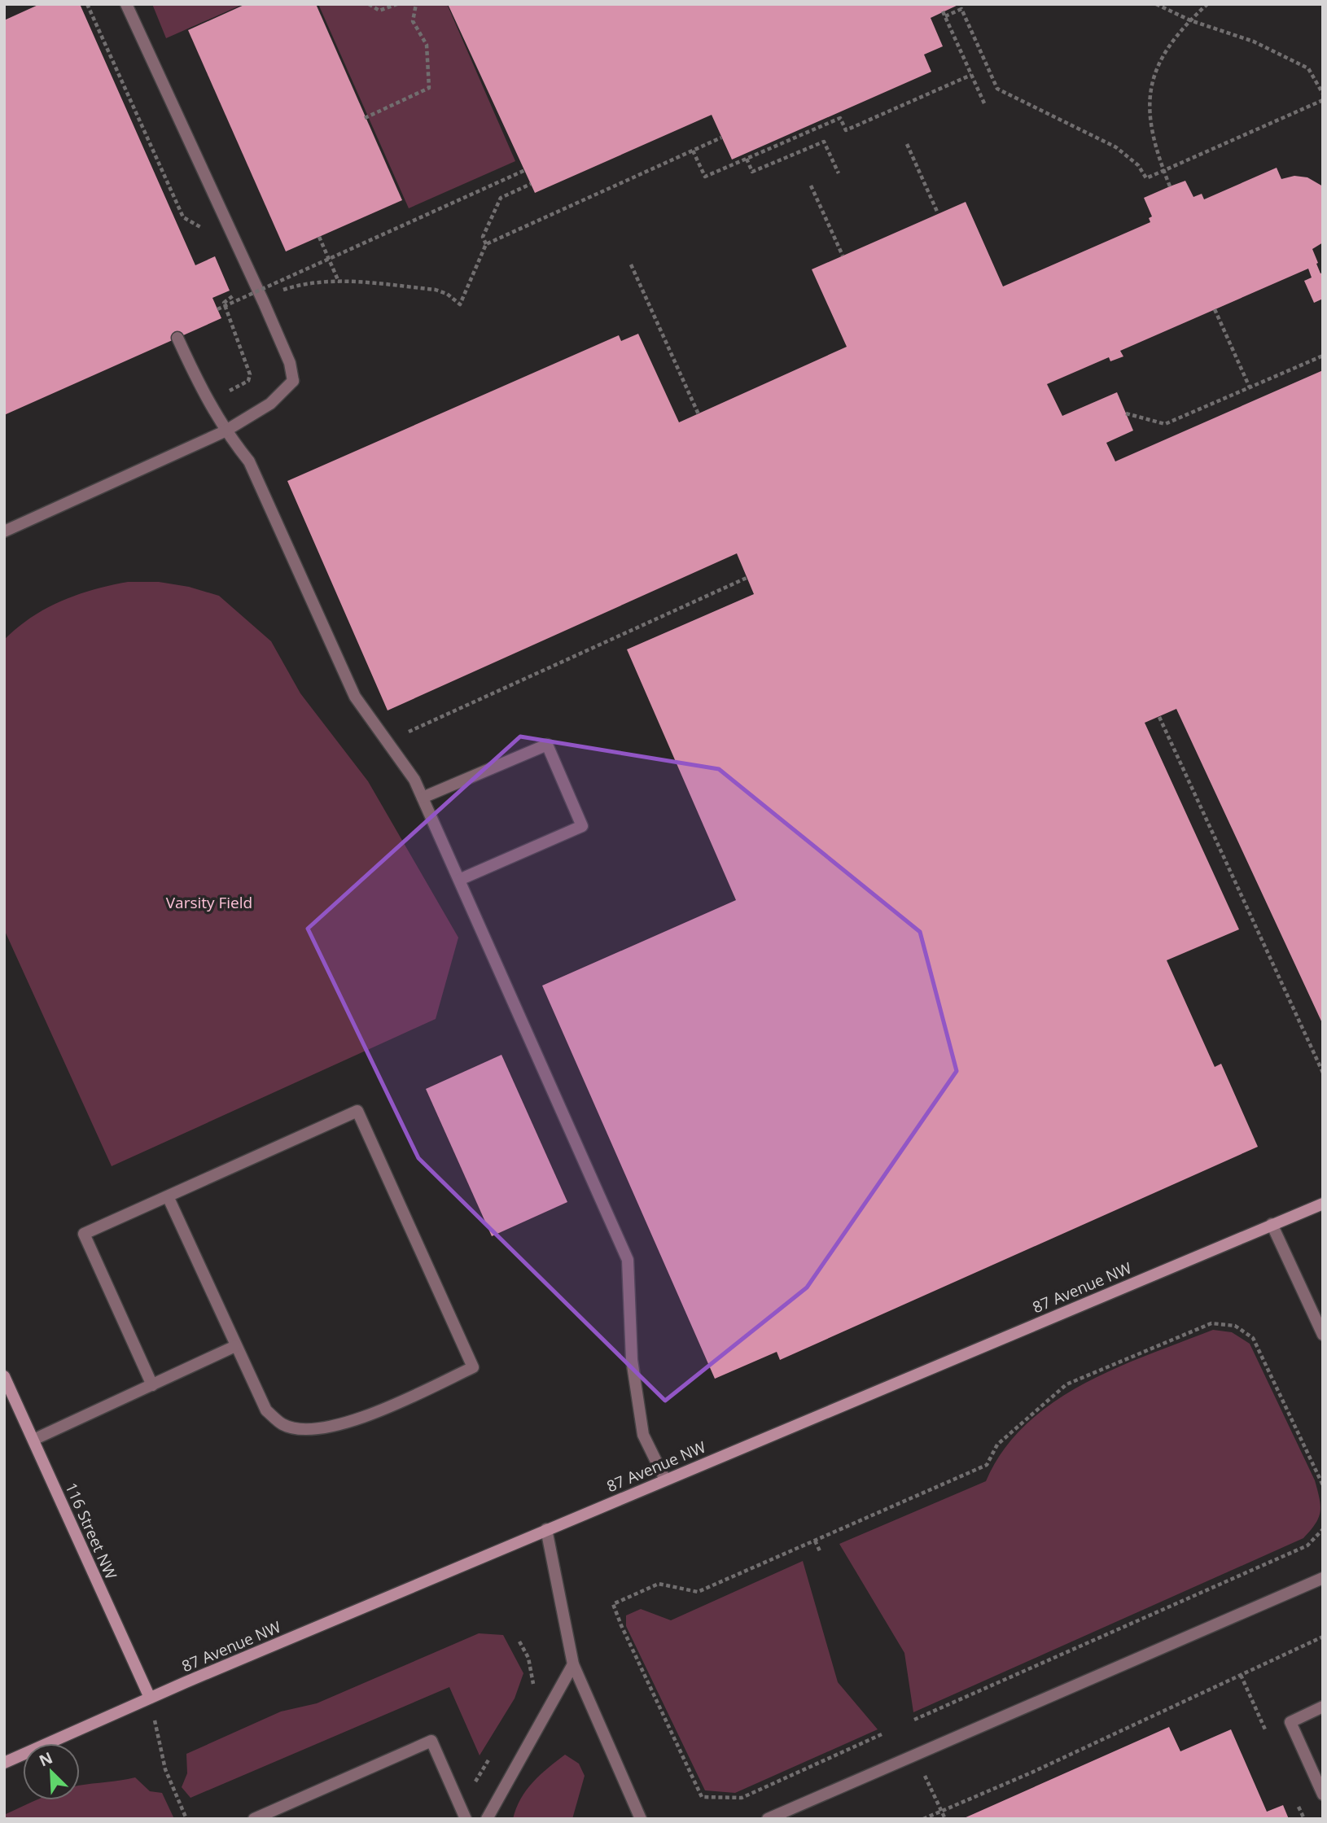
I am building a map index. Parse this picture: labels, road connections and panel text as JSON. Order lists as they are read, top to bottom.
{
  "streets": {
    "main road": ["87 Avenue NW", "116 Street NW"]
  },
  "crossings": [
    ["87 Avenue NW", "116 Street NW"]
  ],
  "parks": ["Varsity Field"],
  "north": "top left"
}
